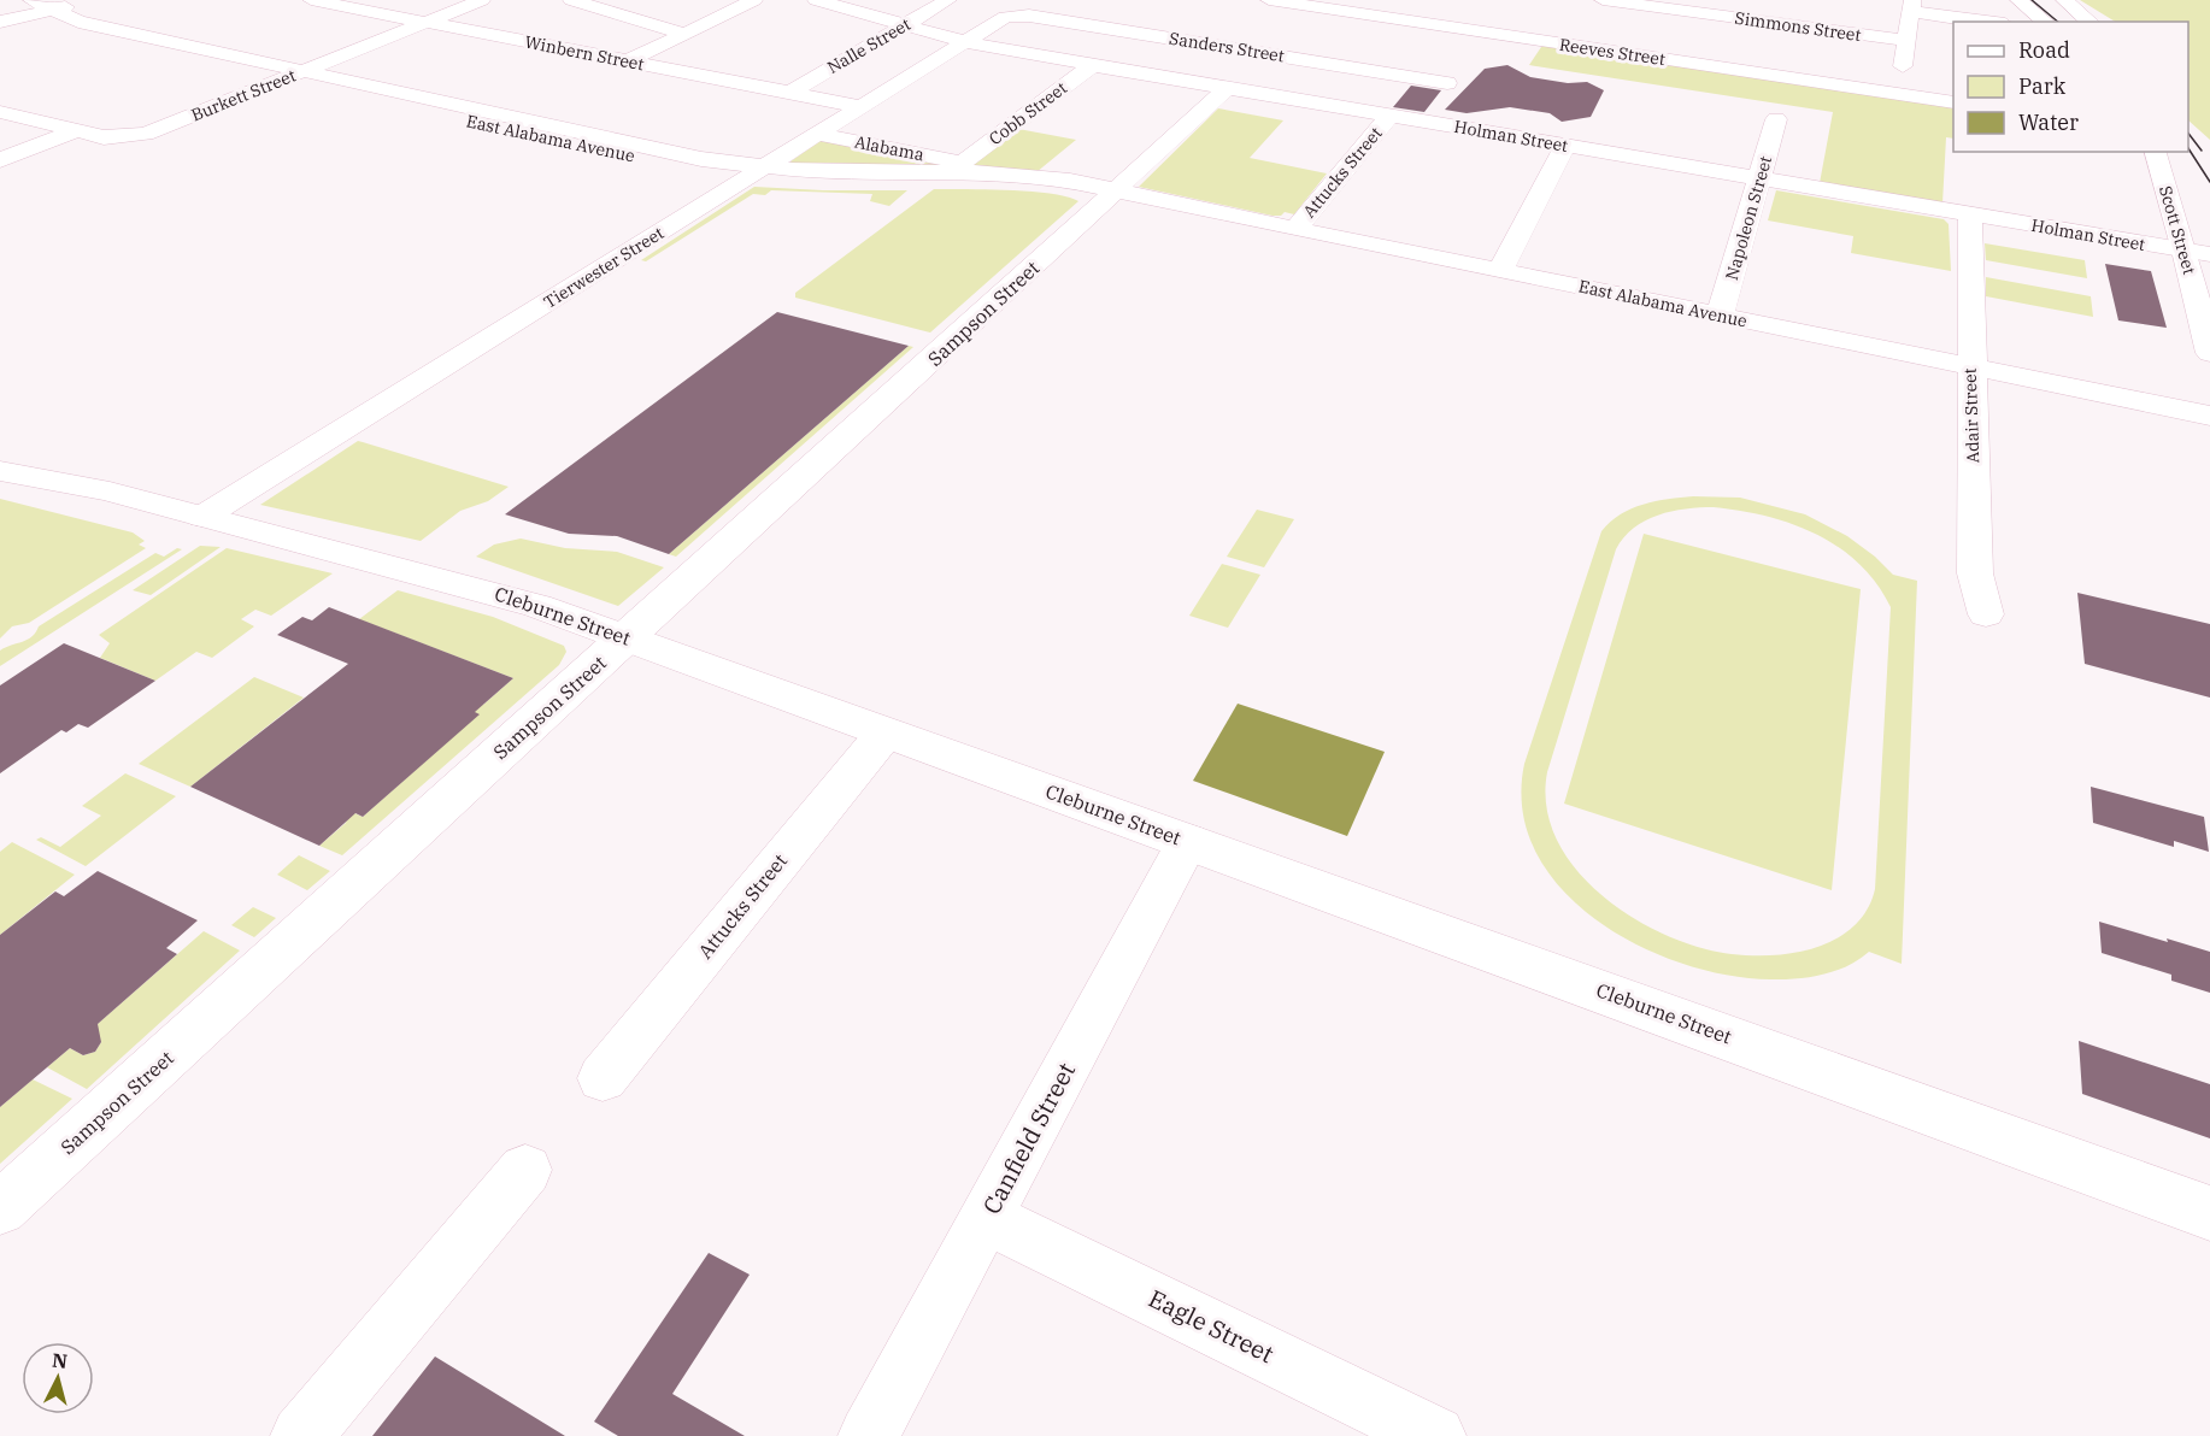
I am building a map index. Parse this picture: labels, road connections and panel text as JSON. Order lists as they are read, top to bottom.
{
  "streets": {
    "street": [
      "Simmons Street",
      "Nalle Street",
      "Sanders Street",
      "Reeves Street",
      "Winbern Street",
      "Burkett Street",
      "Cobb Street",
      "Holman Street",
      "East Alabama Avenue",
      "Alabama",
      "Attucks Street",
      "Napoleon Street",
      "Scott Street",
      "Tierwester Street",
      "Sampson Street",
      "Adair Street",
      "Cleburne Street",
      "Canfield Street",
      "Eagle Street"
    ]
  },
  "crossings": [
    ["Nalle Street", "Winbern Street"],
    ["Nalle Street", "Holman Street"],
    ["Sanders Street", "Tierwester Street"],
    ["Winbern Street", "Burkett Street"],
    ["Winbern Street", "Tierwester Street"],
    ["Burkett Street", "East Alabama Avenue"],
    ["Cobb Street", "Holman Street"],
    ["Cobb Street", "Alabama"],
    ["Holman Street", "Attucks Street"],
    ["Holman Street", "Napoleon Street"],
    ["Holman Street", "Scott Street"],
    ["Holman Street", "Tierwester Street"],
    ["Holman Street", "Sampson Street"],
    ["Holman Street", "Adair Street"],
    ["East Alabama Avenue", "Attucks Street"],
    ["East Alabama Avenue", "Napoleon Street"],
    ["East Alabama Avenue", "Tierwester Street"],
    ["East Alabama Avenue", "Sampson Street"],
    ["East Alabama Avenue", "Adair Street"],
    ["Alabama", "Tierwester Street"],
    ["Attucks Street", "Cleburne Street"],
    ["Tierwester Street", "Cleburne Street"],
    ["Sampson Street", "Cleburne Street"],
    ["Cleburne Street", "Canfield Street"],
    ["Canfield Street", "Eagle Street"]
  ],
  "legend": ["Road", "Park", "Water"],
  "north": "top"
}
